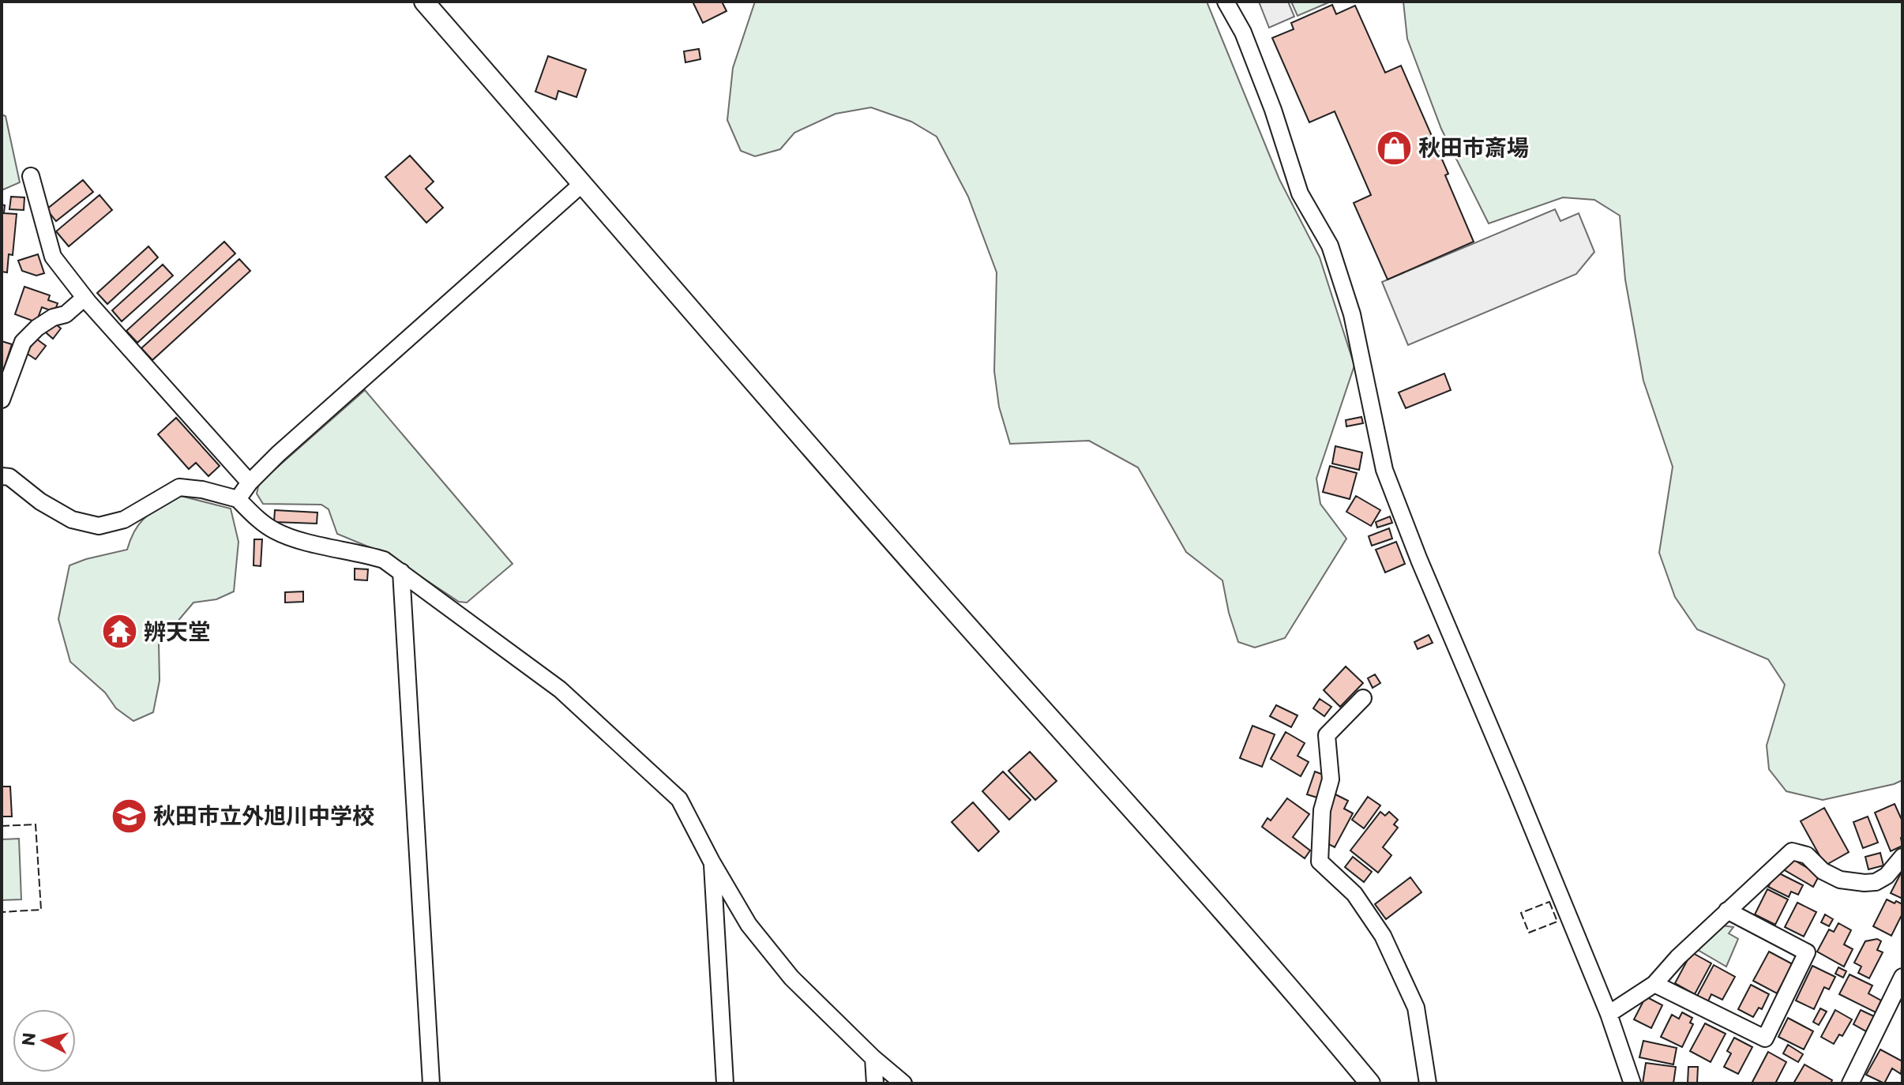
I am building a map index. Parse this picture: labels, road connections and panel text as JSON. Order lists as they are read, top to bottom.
{
  "places": {
    "shop": ["秋田市斎場"],
    "temple": ["辨天堂"],
    "school or university": ["秋田市立外旭川中学校"]
  },
  "north": "left"
}
